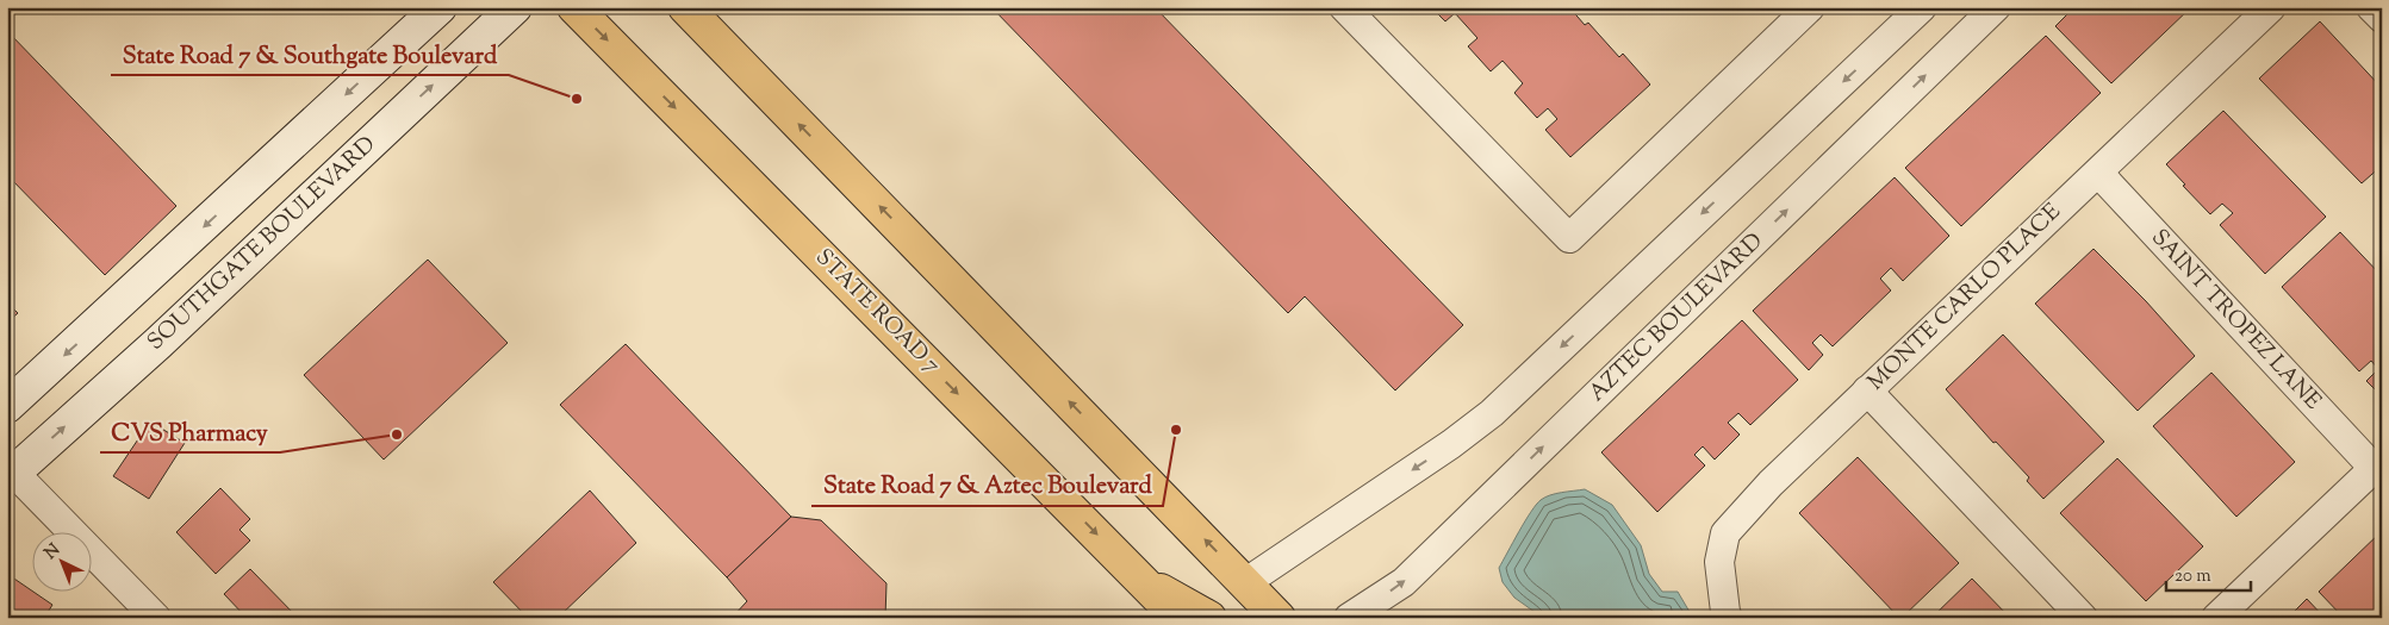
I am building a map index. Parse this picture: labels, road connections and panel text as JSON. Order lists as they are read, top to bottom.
{
  "streets": {
    "main road": ["SOUTHGATE BOULEVARD", "STATE ROAD 7"],
    "street": ["MONTE CARLO PLACE", "AZTEC BOULEVARD", "SAINT TROPEZ LANE"]
  },
  "crossings": [
    ["MONTE CARLO PLACE", "SAINT TROPEZ LANE"]
  ],
  "places": ["State Road 7 & Southgate Boulevard", "State Road 7 & Aztec Boulevard", "CVS Pharmacy"],
  "scale_bar": "20 m",
  "north": "top left"
}
